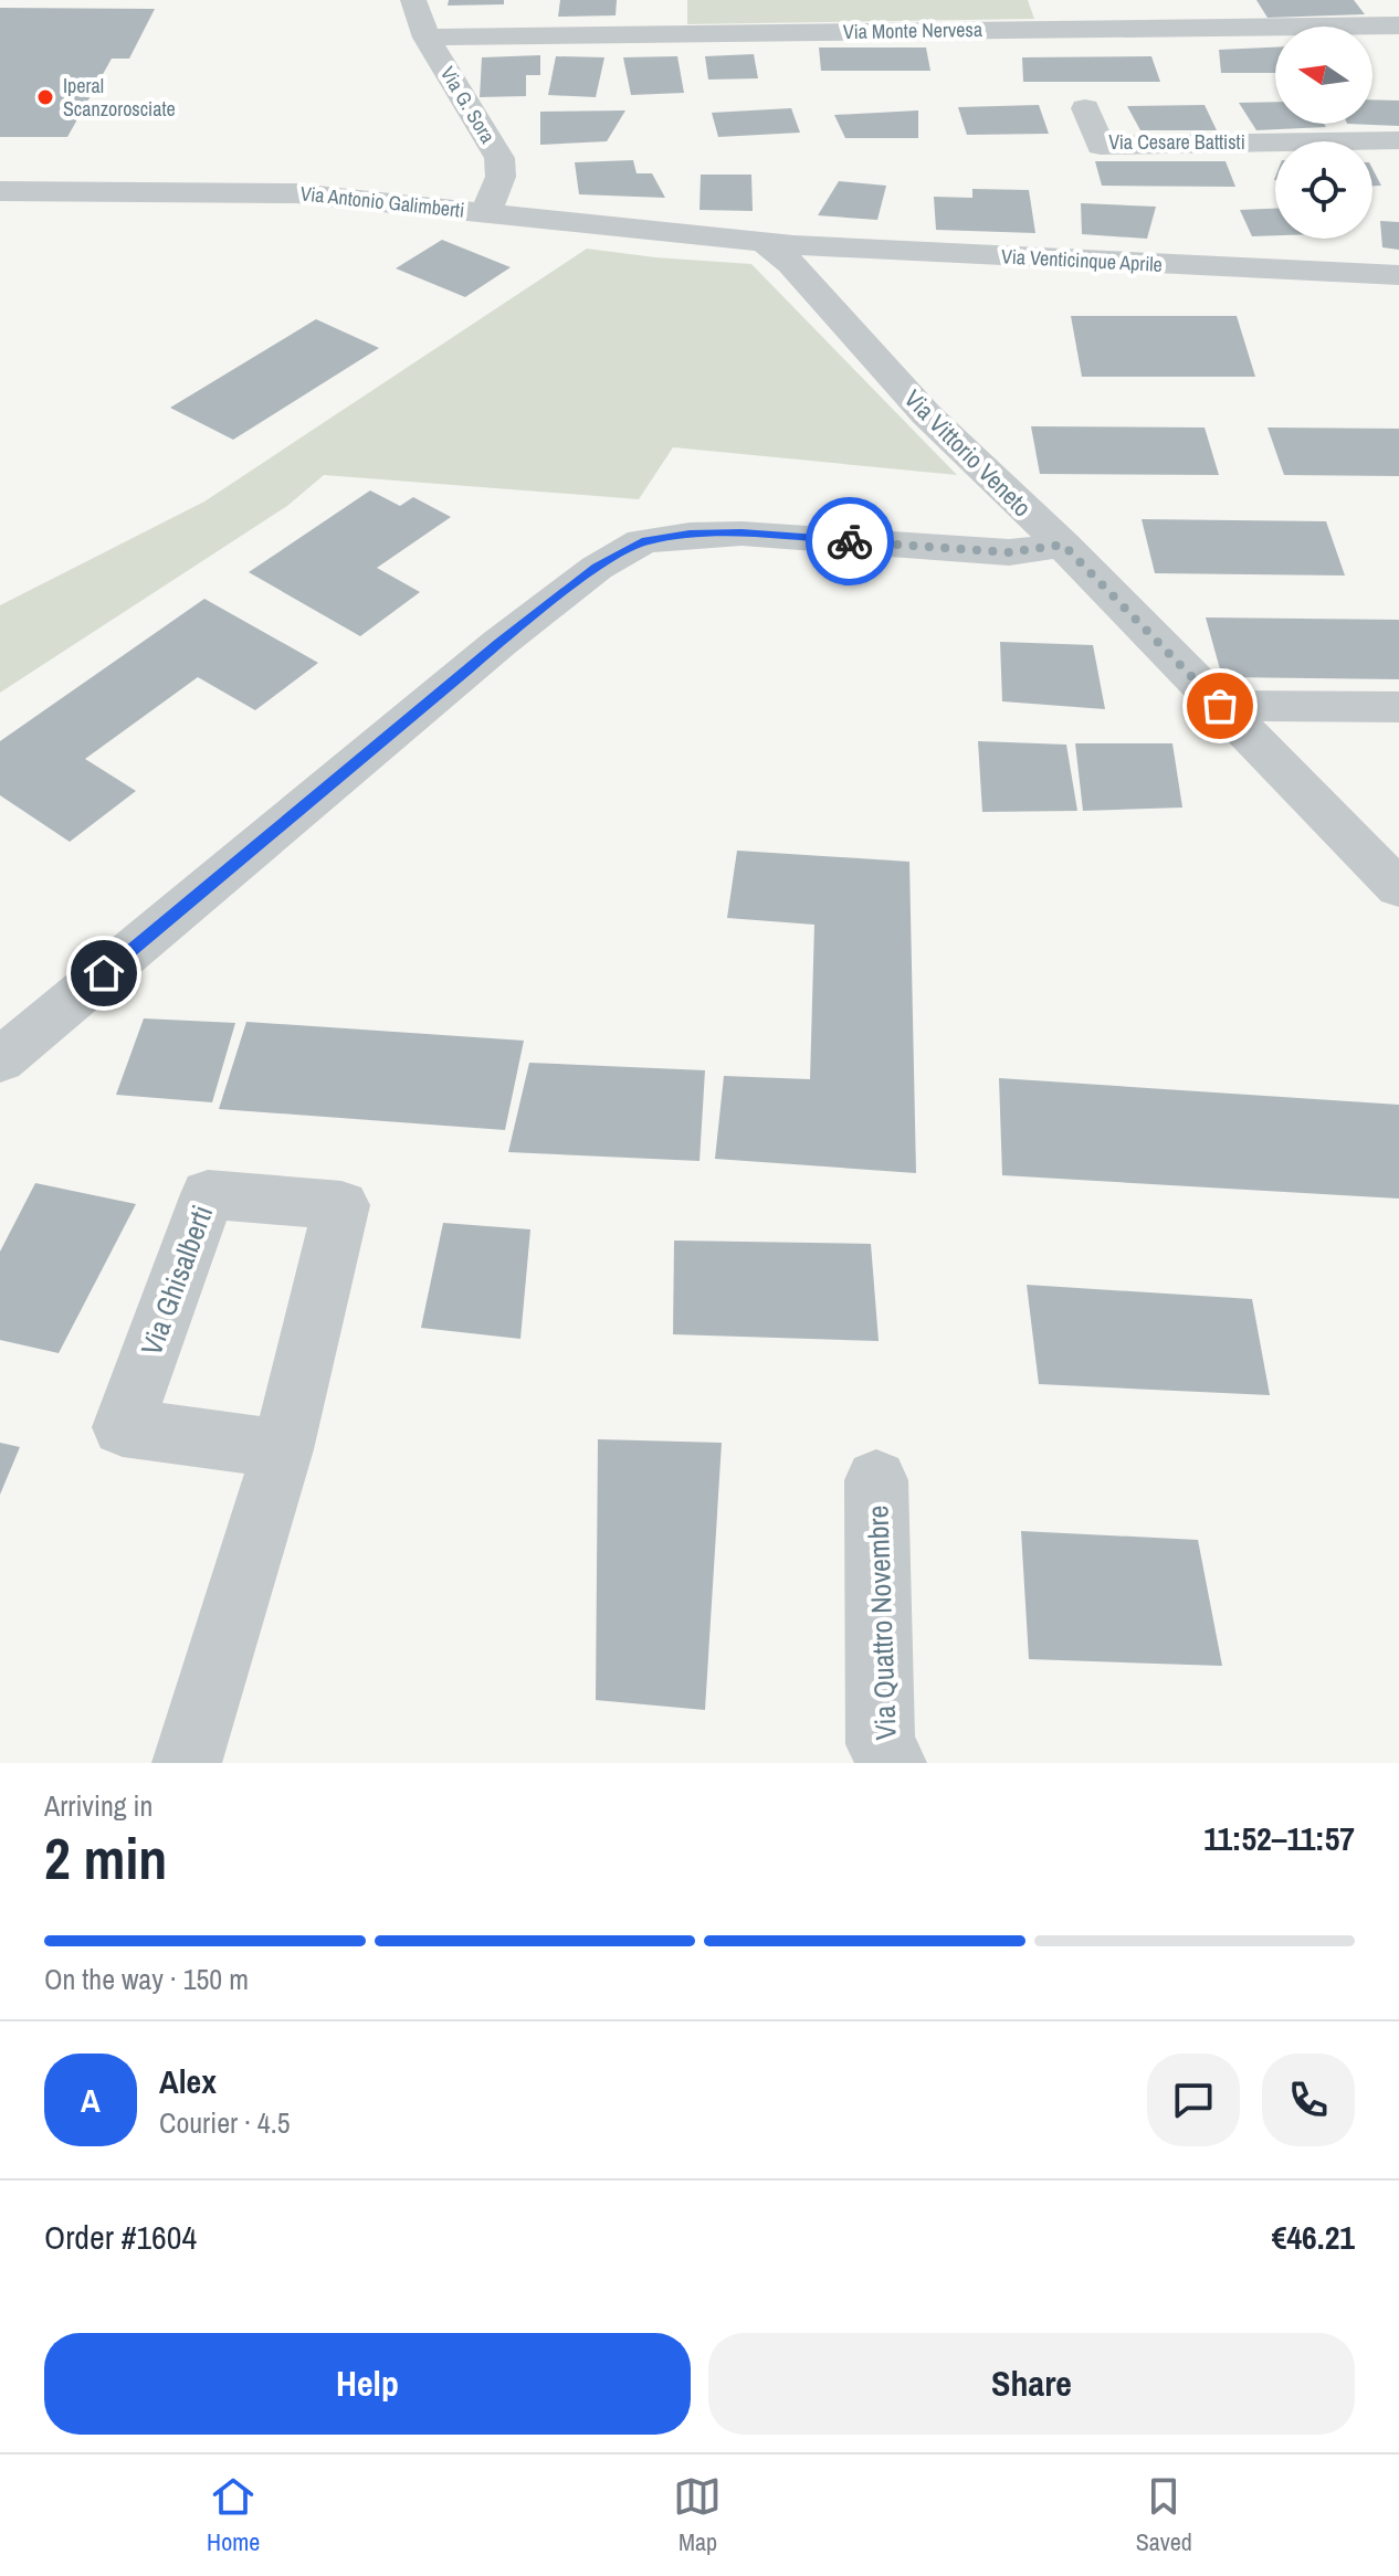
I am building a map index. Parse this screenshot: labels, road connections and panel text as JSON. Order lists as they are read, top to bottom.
{
  "streets": {
    "street": [
      "Via Monte Nervesa",
      "Via G. Sora",
      "Via Cesare Battisti",
      "Via Antonio Galimberti",
      "Via Venticinque Aprile",
      "Via Vittorio Veneto",
      "Via Ghisalberti",
      "Via Quattro Novembre"
    ]
  },
  "crossings": [
    ["Via Monte Nervesa", "Via G. Sora"],
    ["Via G. Sora", "Via Antonio Galimberti"],
    ["Via Antonio Galimberti", "Via Venticinque Aprile"],
    ["Via Antonio Galimberti", "Via Vittorio Veneto"],
    ["Via Venticinque Aprile", "Via Vittorio Veneto"]
  ],
  "places": ["Iperal Scanzorosciate"],
  "north": "left",
  "page": {
    "heading": ["2 min", "Arriving in", "11:52–11:57"],
    "panel": [
      "Alex",
      "Courier · 4.5",
      "Order #1604",
      "€46.21"
    ],
    "bar": "On the way · 150 m",
    "round": "A",
    "buttons": ["Help", "Share"],
    "tabs": ["Home", "Map", "Saved"]
  }
}
